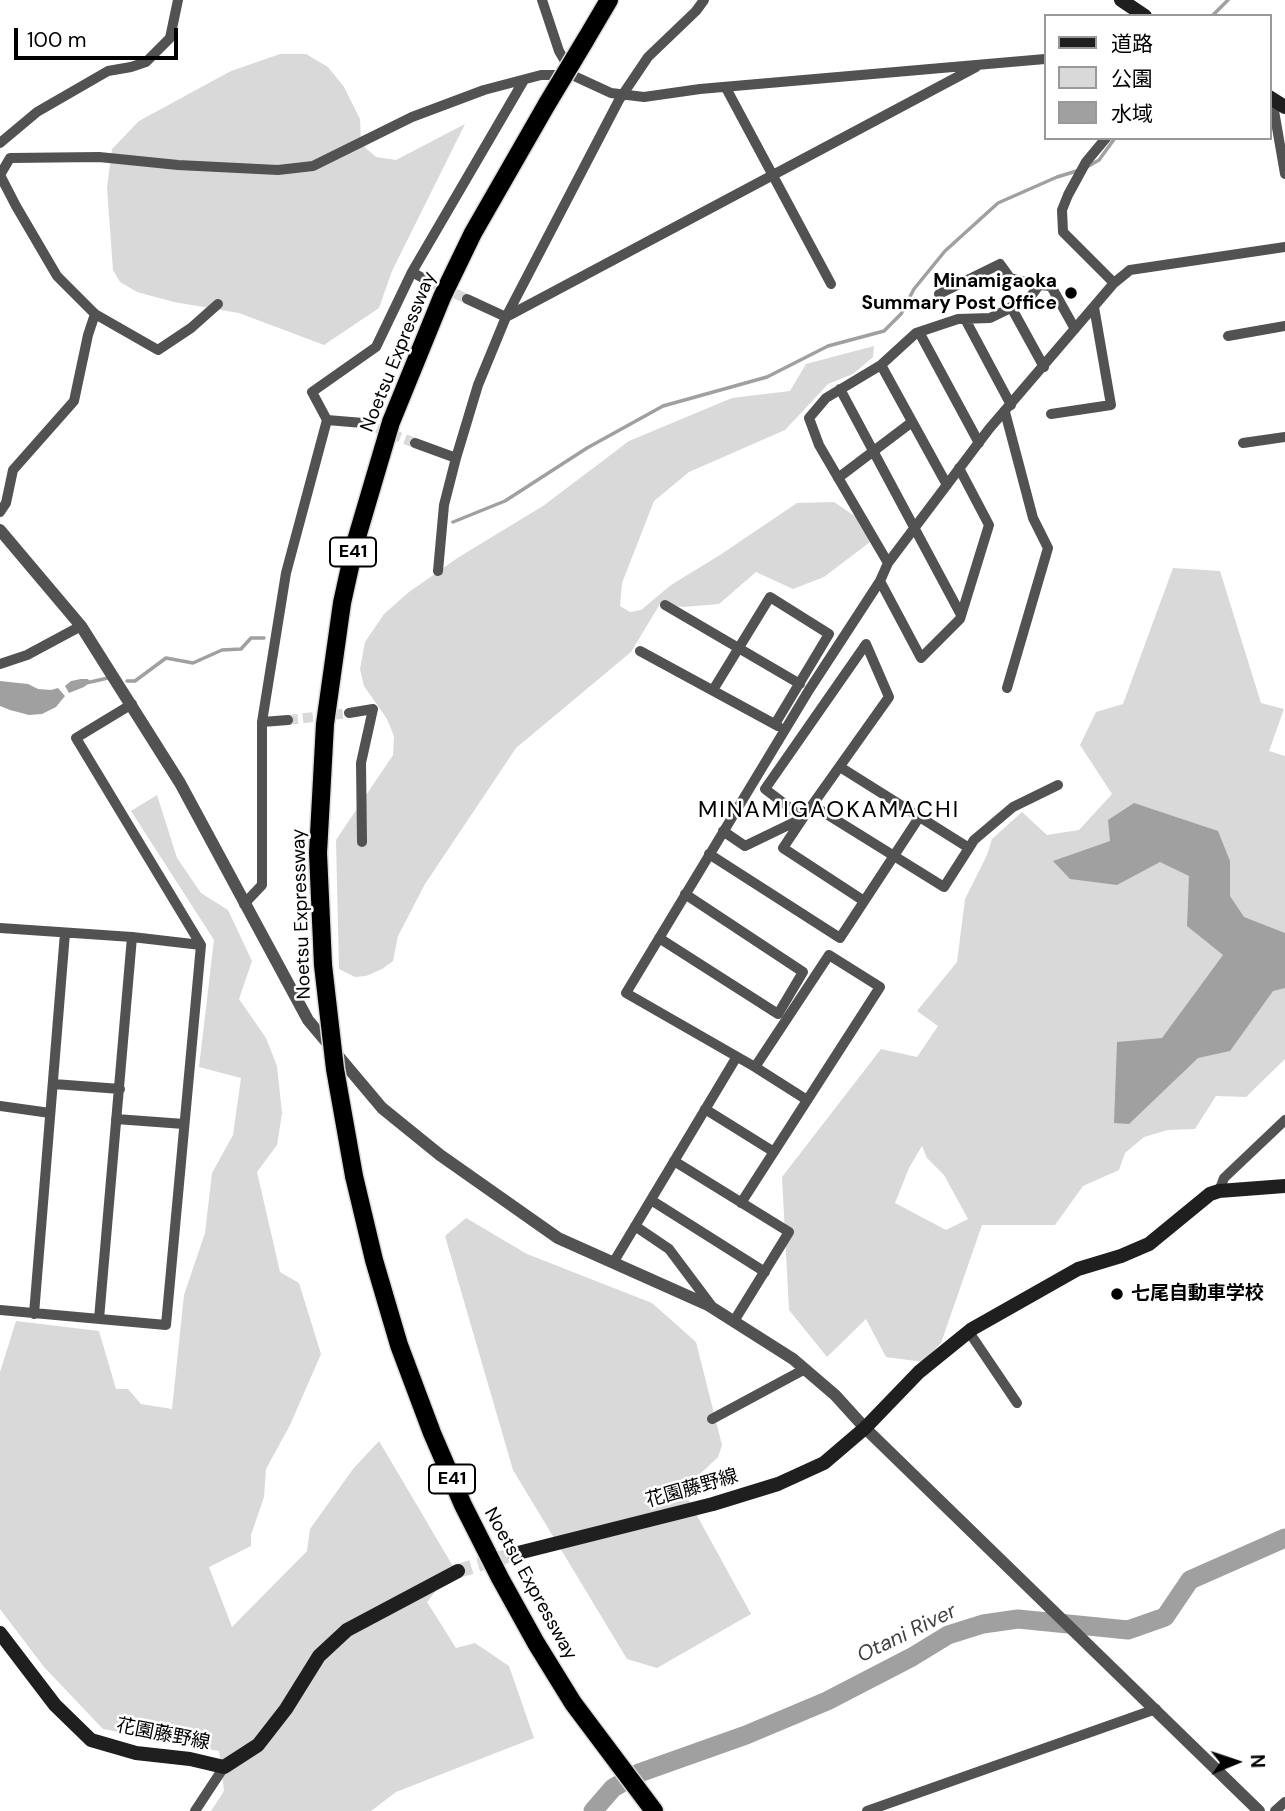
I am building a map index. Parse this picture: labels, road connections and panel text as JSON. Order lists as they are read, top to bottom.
{
  "streets": {
    "highway": ["Noetsu Expressway", "E41"],
    "main road": ["花園藤野線"]
  },
  "districts": ["MINAMIGAOKAMACHI"],
  "water": ["Otani River"],
  "places": ["Minamigaoka Summary Post Office", "七尾自動車学校"],
  "legend": ["道路", "公園", "水域"],
  "scale_bar": "100 m",
  "north": "right"
}
